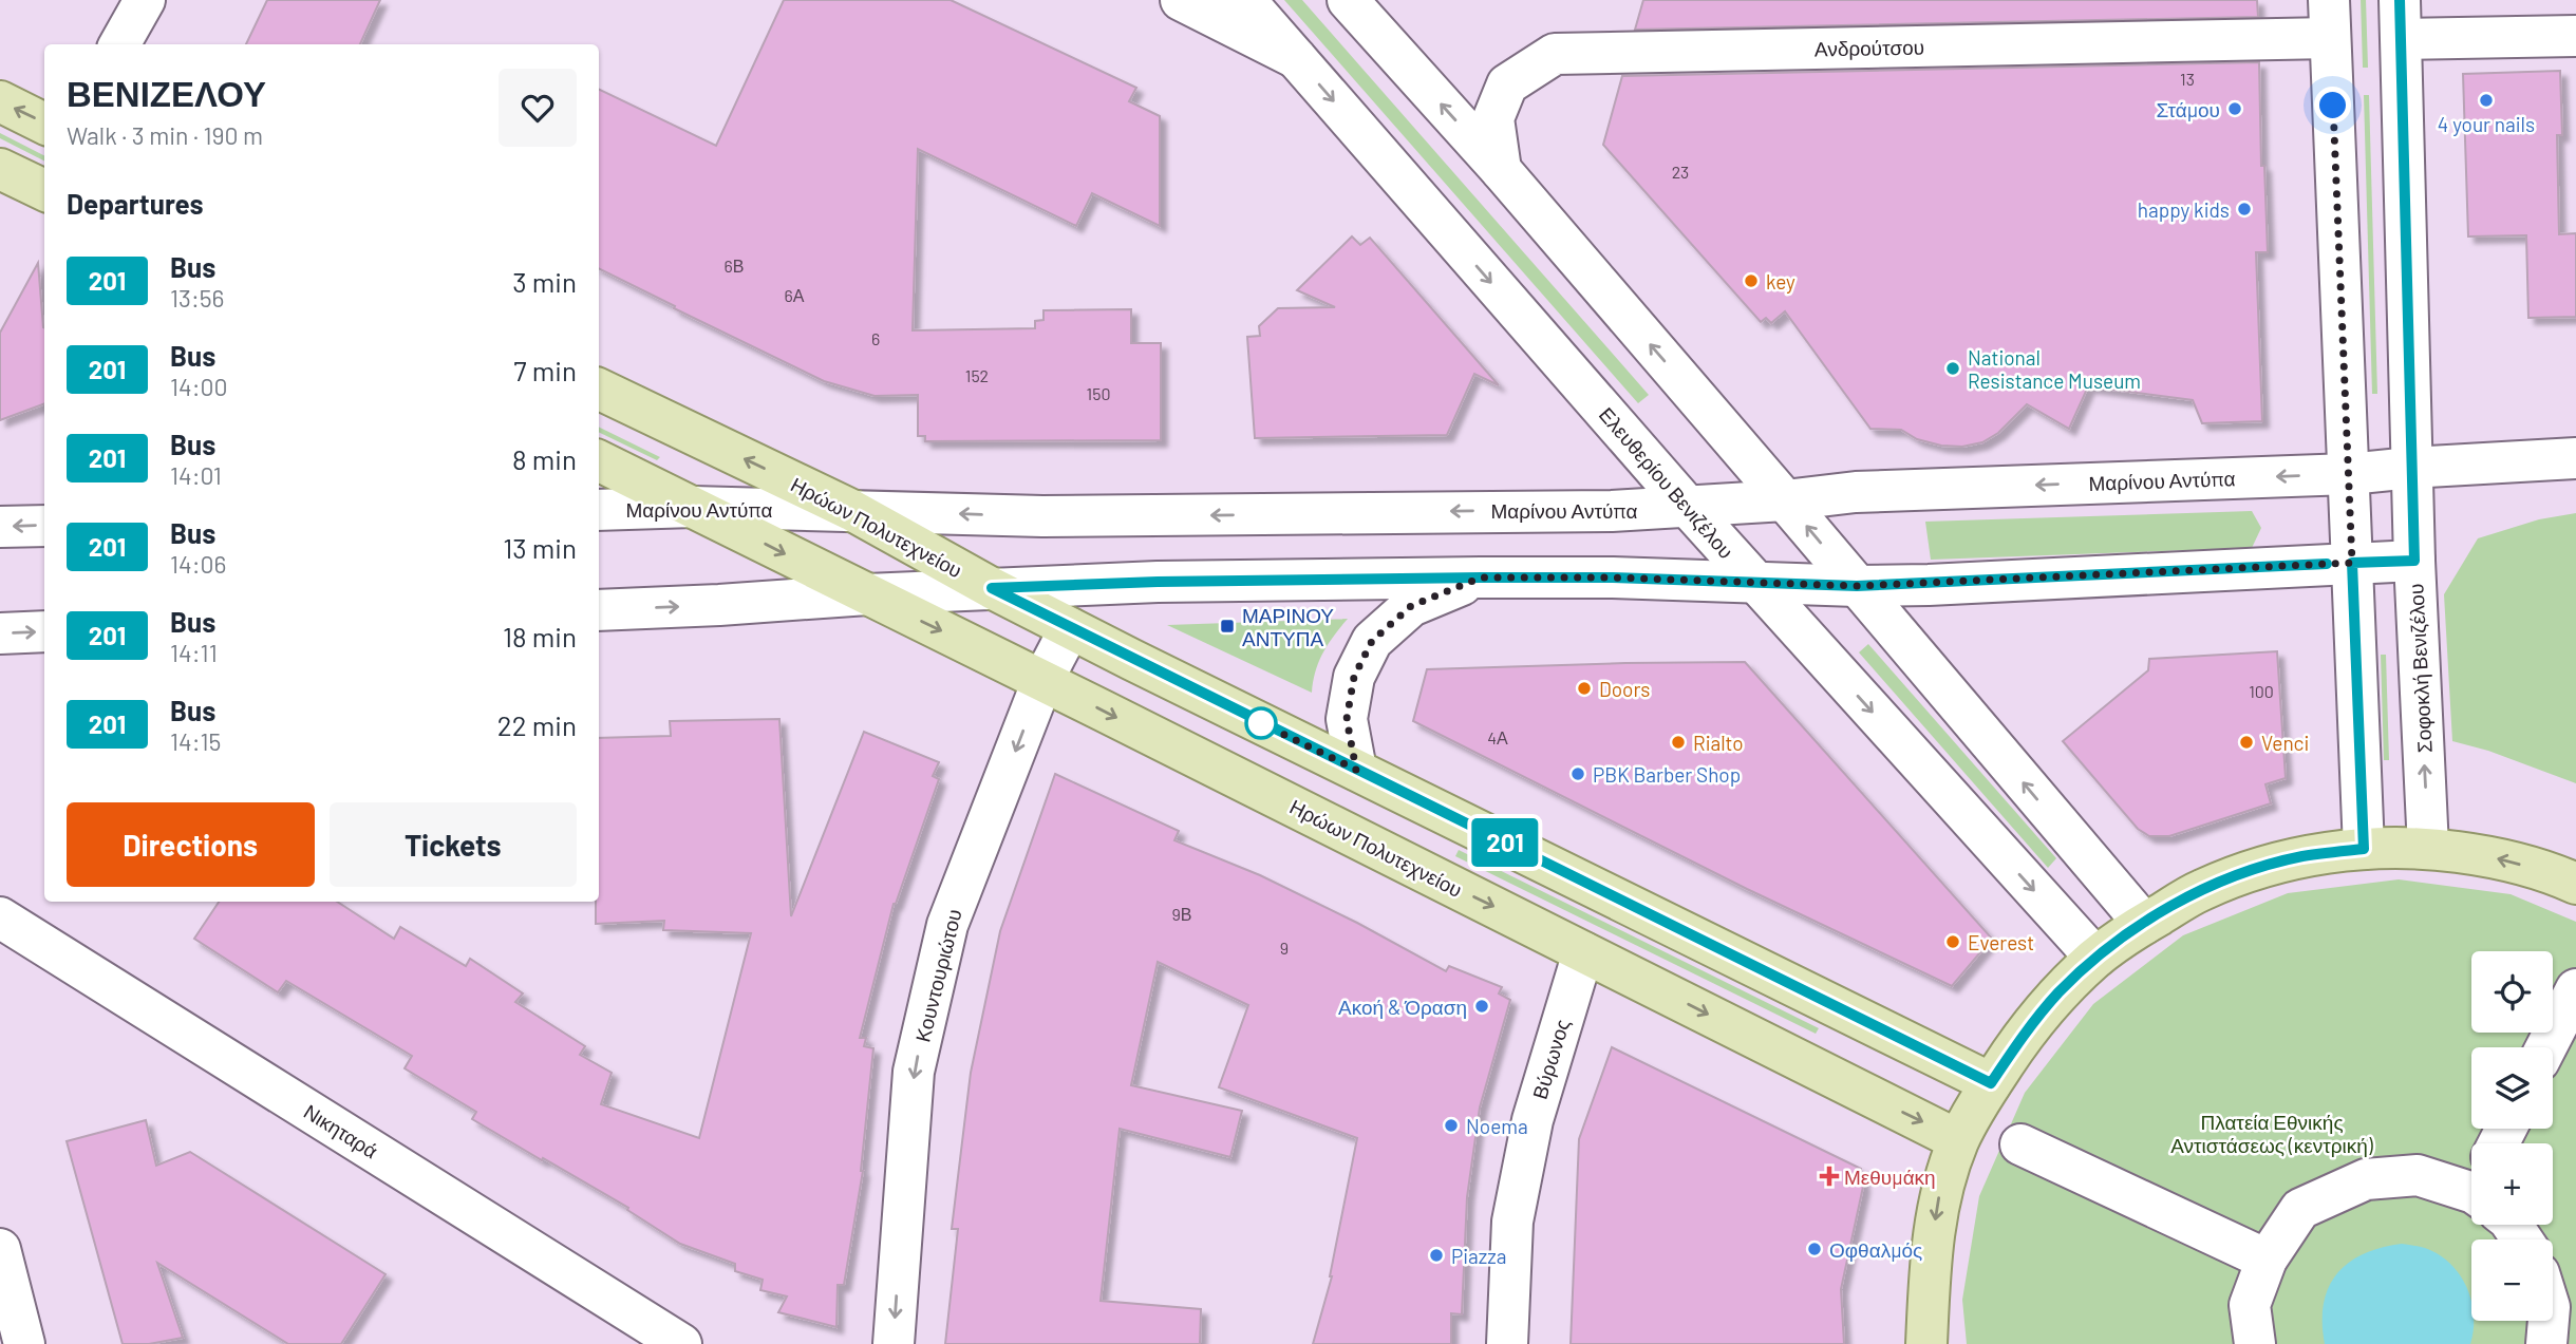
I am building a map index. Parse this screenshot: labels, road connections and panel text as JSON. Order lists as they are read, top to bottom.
{
  "streets": {
    "main road": ["Ηρώων Πολυτεχνείου"],
    "street": [
      "Ανδρούτσου",
      "Μαρίνου Αντύπα",
      "Ελευθερίου Βενιζέλου",
      "Σοφοκλή Βενιζέλου",
      "Κουντουριώτου",
      "Βύρωνος",
      "Νικηταρά"
    ]
  },
  "crossings": [
    ["Μαρίνου Αντύπα", "Ελευθερίου Βενιζέλου"],
    ["Μαρίνου Αντύπα", "Ηρώων Πολυτεχνείου"],
    ["Μαρίνου Αντύπα", "Σοφοκλή Βενιζέλου"],
    ["Ηρώων Πολυτεχνείου", "Κουντουριώτου"],
    ["Ηρώων Πολυτεχνείου", "Βύρωνος"]
  ],
  "one_way": ["Κουντουριώτου"],
  "parks": ["Πλατεία Εθνικής Αντιστάσεως (κεντρική)"],
  "places": {
    "other": [
      "4 your nails",
      "Στάμου",
      "happy kids",
      "key",
      "National Resistance Museum",
      "Doors",
      "Rialto",
      "Venci",
      "PBK Barber Shop",
      "Everest",
      "Ακοή & Όραση",
      "Noema",
      "Οφθαλμός",
      "Piazza"
    ],
    "transit": ["ΜΑΡΙΝΟΥ ΑΝΤΥΠΑ"],
    "health": ["Μεθυμάκη"]
  },
  "lines": ["bus line 201"],
  "house_numbers": [
    "13",
    "23",
    "6Β",
    "6Α",
    "6",
    "152",
    "150",
    "100",
    "4Α",
    "9Β",
    "9"
  ],
  "page": {
    "on_map": "201",
    "heading": [
      ["ΒΕΝΙΖΕΛΟΥ", "Walk · 3 min · 190 m"],
      "Departures"
    ],
    "list": [
      {
        "mark": "201",
        "name": "Bus",
        "note": "13:56",
        "value": "3 min"
      },
      {
        "mark": "201",
        "name": "Bus",
        "note": "14:00",
        "value": "7 min"
      },
      {
        "mark": "201",
        "name": "Bus",
        "note": "14:01",
        "value": "8 min"
      },
      {
        "mark": "201",
        "name": "Bus",
        "note": "14:06",
        "value": "13 min"
      },
      {
        "mark": "201",
        "name": "Bus",
        "note": "14:11",
        "value": "18 min"
      },
      {
        "mark": "201",
        "name": "Bus",
        "note": "14:15",
        "value": "22 min"
      }
    ],
    "buttons": ["Directions", "Tickets"],
    "map_buttons": ["+", "−"]
  }
}
